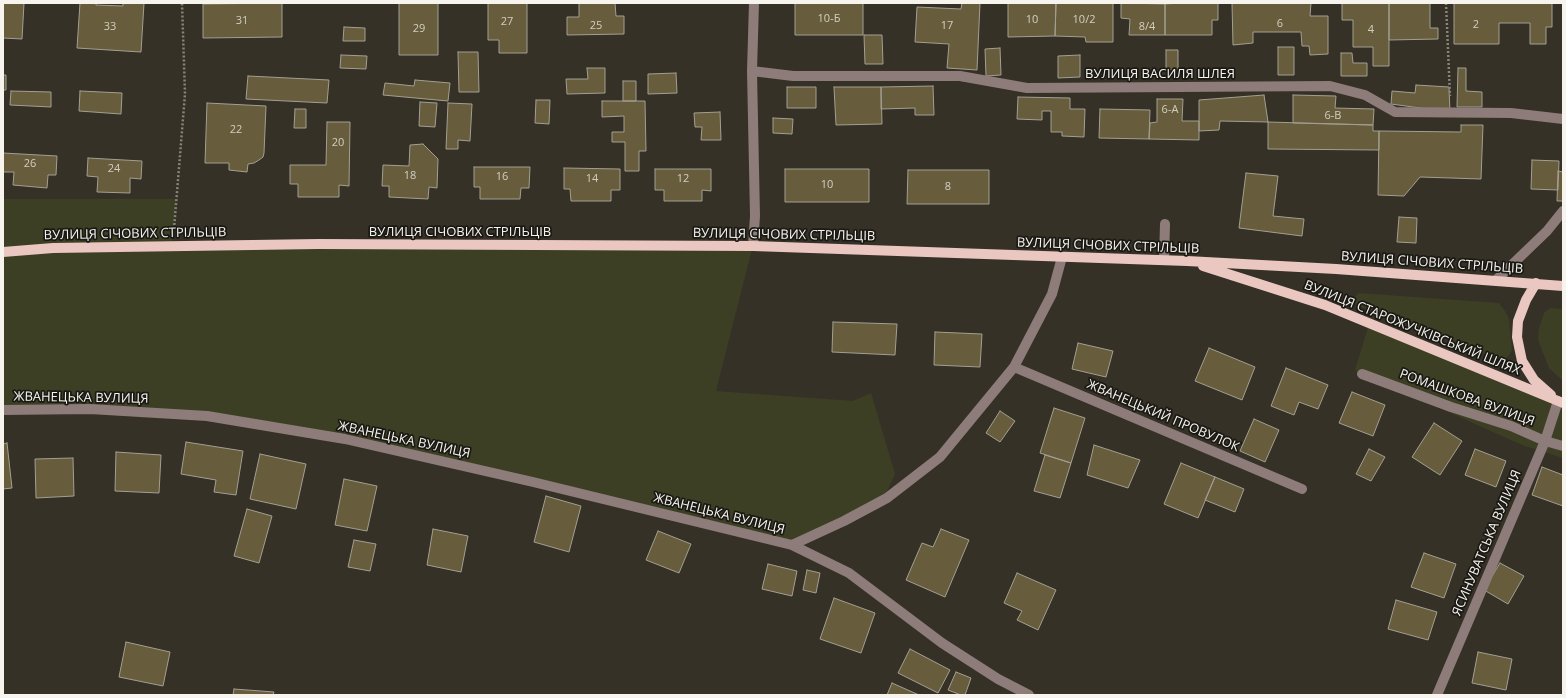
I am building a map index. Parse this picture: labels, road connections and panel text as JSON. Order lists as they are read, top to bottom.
{
  "streets": {
    "main road": ["ВУЛИЦЯ СІЧОВИХ СТРІЛЬЦІВ", "ВУЛИЦЯ СТАРОЖУЧКІВСЬКИЙ ШЛЯХ"],
    "street": [
      "ВУЛИЦЯ ВАСИЛЯ ШЛЕЯ",
      "ЖВАНЕЦЬКА ВУЛИЦЯ",
      "РОМАШКОВА ВУЛИЦЯ",
      "ЖВАНЕЦЬКИЙ ПРОВУЛОК",
      "ЯСИНУВАТСЬКА ВУЛИЦЯ"
    ]
  },
  "crossings": [
    ["ВУЛИЦЯ СІЧОВИХ СТРІЛЬЦІВ", "ВУЛИЦЯ СТАРОЖУЧКІВСЬКИЙ ШЛЯХ"],
    ["ВУЛИЦЯ СІЧОВИХ СТРІЛЬЦІВ", "ЖВАНЕЦЬКА ВУЛИЦЯ"],
    ["ВУЛИЦЯ СТАРОЖУЧКІВСЬКИЙ ШЛЯХ", "ЯСИНУВАТСЬКА ВУЛИЦЯ"],
    ["ЖВАНЕЦЬКА ВУЛИЦЯ", "ЖВАНЕЦЬКИЙ ПРОВУЛОК"],
    ["РОМАШКОВА ВУЛИЦЯ", "ЯСИНУВАТСЬКА ВУЛИЦЯ"]
  ],
  "house_numbers": [
    "10-Б",
    "10",
    "10/2",
    "31",
    "27",
    "6",
    "2",
    "25",
    "17",
    "33",
    "8/4",
    "29",
    "4",
    "6-А",
    "6-В",
    "22",
    "20",
    "26",
    "24",
    "18",
    "16",
    "14",
    "12",
    "10",
    "8"
  ]
}
